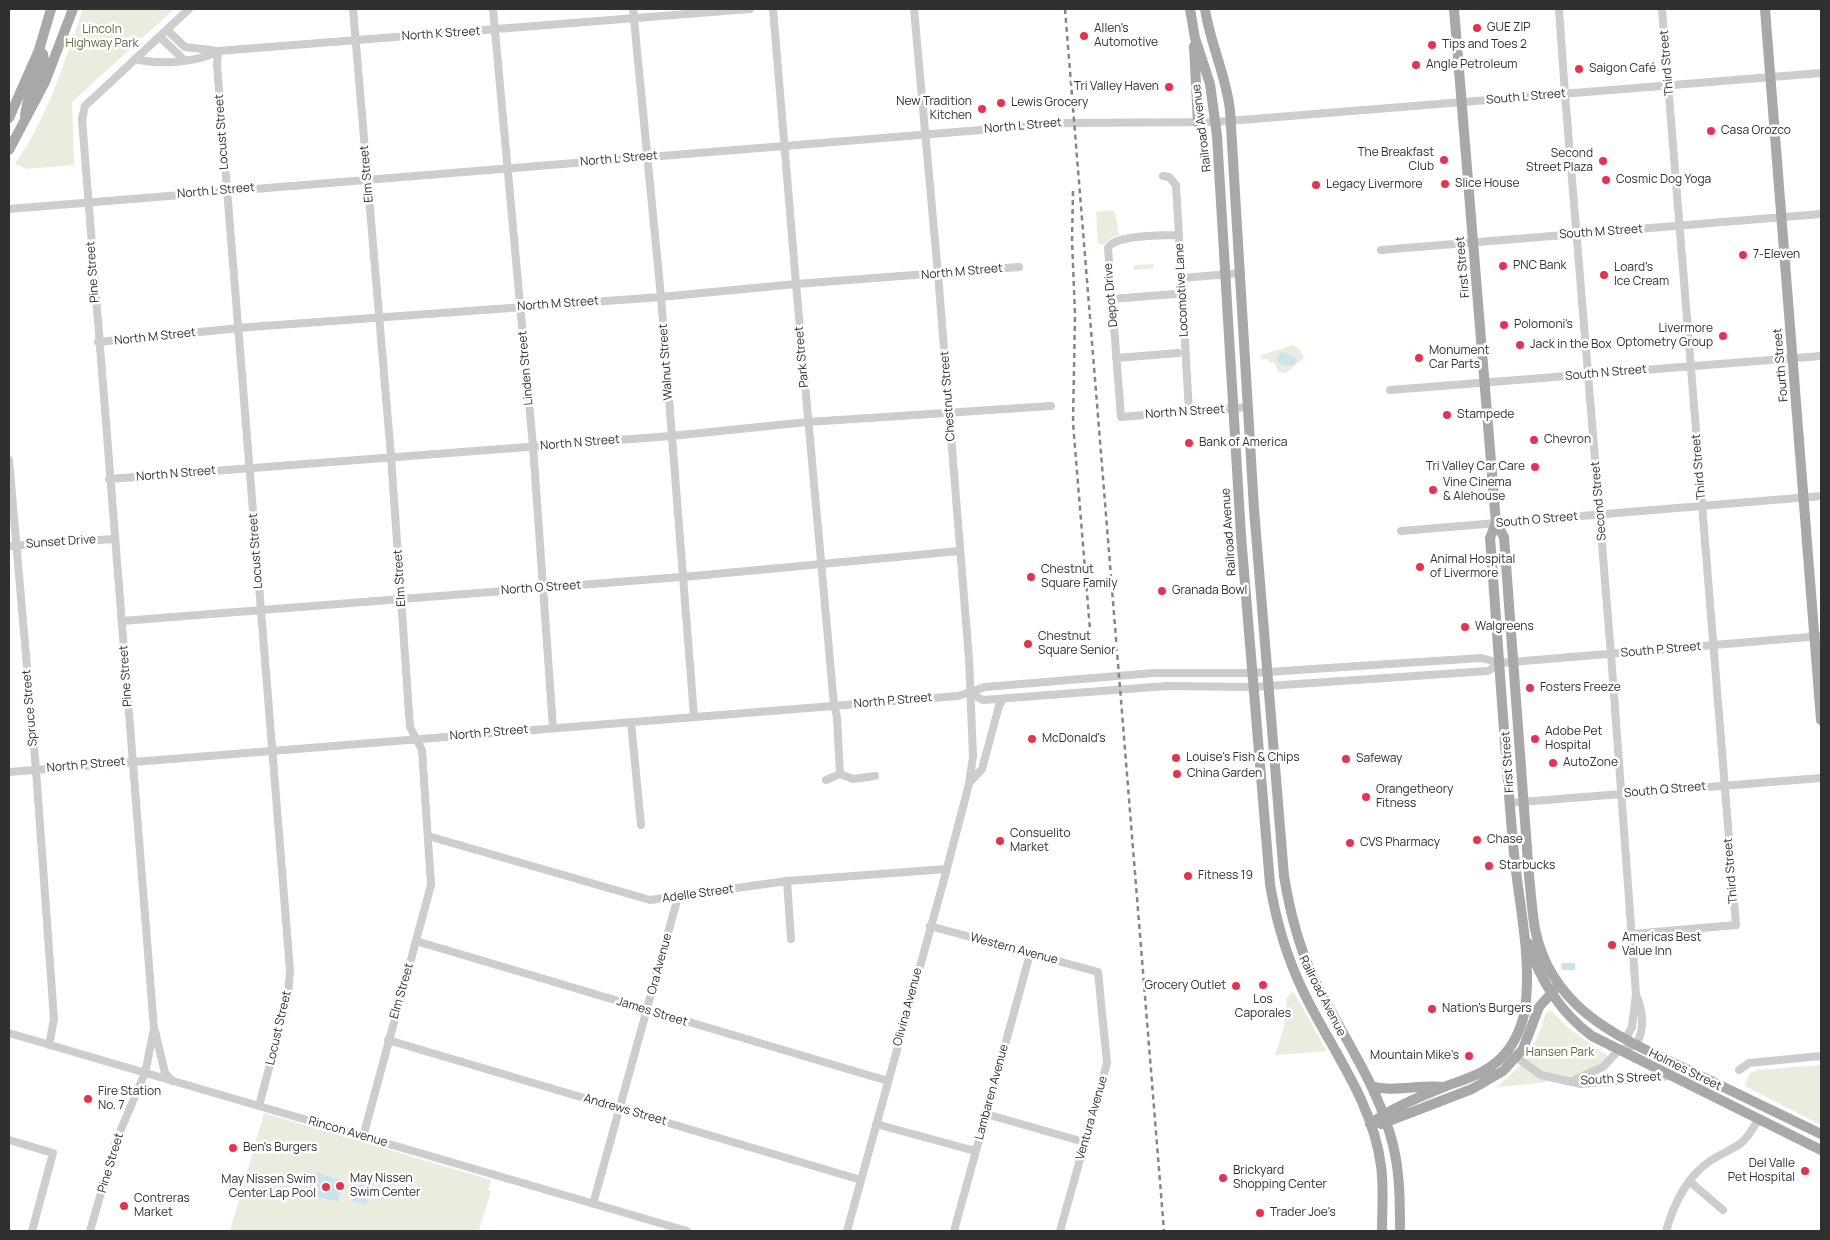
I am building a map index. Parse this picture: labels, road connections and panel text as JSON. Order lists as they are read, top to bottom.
{
  "streets": {
    "main road": [
      "Railroad Avenue",
      "First Street",
      "Fourth Street",
      "Holmes Street"
    ],
    "street": [
      "North K Street",
      "Third Street",
      "South L Street",
      "North L Street",
      "Locust Street",
      "Elm Street",
      "South M Street",
      "Pine Street",
      "North M Street",
      "Locomotive Lane",
      "Depot Drive",
      "Park Street",
      "Walnut Street",
      "Linden Street",
      "South N Street",
      "Chestnut Street",
      "North N Street",
      "Second Street",
      "South O Street",
      "Sunset Drive",
      "North O Street",
      "South P Street",
      "North P Street",
      "Spruce Street",
      "South Q Street",
      "Adelle Street",
      "Western Avenue",
      "Ora Avenue",
      "Olivina Avenue",
      "James Street",
      "South S Street",
      "Lambaren Avenue",
      "Andrews Street",
      "Ventura Avenue",
      "Rincon Avenue"
    ]
  },
  "crossings": [
    ["North K Street", "Locust Street"],
    ["North K Street", "Elm Street"],
    ["North K Street", "Pine Street"],
    ["North K Street", "Walnut Street"],
    ["North K Street", "Linden Street"],
    ["Third Street", "South L Street"],
    ["Third Street", "South M Street"],
    ["Third Street", "South N Street"],
    ["Third Street", "Second Street"],
    ["Third Street", "South O Street"],
    ["Third Street", "South P Street"],
    ["Third Street", "South Q Street"],
    ["South L Street", "North L Street"],
    ["South L Street", "Railroad Avenue"],
    ["South L Street", "First Street"],
    ["South L Street", "Fourth Street"],
    ["South L Street", "Second Street"],
    ["North L Street", "Railroad Avenue"],
    ["North L Street", "Locust Street"],
    ["North L Street", "Elm Street"],
    ["North L Street", "Pine Street"],
    ["North L Street", "Park Street"],
    ["North L Street", "Walnut Street"],
    ["North L Street", "Linden Street"],
    ["North L Street", "Chestnut Street"],
    ["Railroad Avenue", "North N Street"],
    ["Railroad Avenue", "South P Street"],
    ["Railroad Avenue", "North P Street"],
    ["Locust Street", "North M Street"],
    ["Locust Street", "North N Street"],
    ["Locust Street", "North O Street"],
    ["Locust Street", "North P Street"],
    ["Locust Street", "Rincon Avenue"],
    ["Elm Street", "North M Street"],
    ["Elm Street", "North N Street"],
    ["Elm Street", "North O Street"],
    ["Elm Street", "North P Street"],
    ["Elm Street", "Adelle Street"],
    ["Elm Street", "James Street"],
    ["Elm Street", "Andrews Street"],
    ["Elm Street", "Rincon Avenue"],
    ["South M Street", "First Street"],
    ["South M Street", "Fourth Street"],
    ["South M Street", "Second Street"],
    ["First Street", "South N Street"],
    ["First Street", "South O Street"],
    ["First Street", "South P Street"],
    ["First Street", "South Q Street"],
    ["First Street", "Holmes Street"],
    ["First Street", "South S Street"],
    ["Pine Street", "North M Street"],
    ["Pine Street", "North N Street"],
    ["Pine Street", "Sunset Drive"],
    ["Pine Street", "North O Street"],
    ["Pine Street", "North P Street"],
    ["Pine Street", "Rincon Avenue"],
    ["North M Street", "Park Street"],
    ["North M Street", "Walnut Street"],
    ["North M Street", "Linden Street"],
    ["North M Street", "Chestnut Street"],
    ["Locomotive Lane", "Depot Drive"],
    ["Locomotive Lane", "North N Street"],
    ["Depot Drive", "North N Street"],
    ["Park Street", "North N Street"],
    ["Park Street", "North O Street"],
    ["Park Street", "North P Street"],
    ["Walnut Street", "North N Street"],
    ["Walnut Street", "North O Street"],
    ["Walnut Street", "North P Street"],
    ["Fourth Street", "South N Street"],
    ["Fourth Street", "South O Street"],
    ["Fourth Street", "South P Street"],
    ["Linden Street", "North N Street"],
    ["Linden Street", "North O Street"],
    ["Linden Street", "North P Street"],
    ["South N Street", "Second Street"],
    ["Chestnut Street", "North N Street"],
    ["Chestnut Street", "North O Street"],
    ["Chestnut Street", "North P Street"],
    ["Chestnut Street", "Olivina Avenue"],
    ["Second Street", "South O Street"],
    ["Second Street", "South P Street"],
    ["Second Street", "South Q Street"],
    ["Second Street", "Holmes Street"],
    ["Sunset Drive", "Spruce Street"],
    ["South P Street", "North P Street"],
    ["North P Street", "Spruce Street"],
    ["Spruce Street", "Rincon Avenue"],
    ["Adelle Street", "Ora Avenue"],
    ["Adelle Street", "Olivina Avenue"],
    ["Western Avenue", "Olivina Avenue"],
    ["Western Avenue", "Lambaren Avenue"],
    ["Western Avenue", "Ventura Avenue"],
    ["Ora Avenue", "James Street"],
    ["Ora Avenue", "Andrews Street"],
    ["Ora Avenue", "Rincon Avenue"],
    ["Olivina Avenue", "James Street"],
    ["Olivina Avenue", "Andrews Street"],
    ["Holmes Street", "South S Street"]
  ],
  "parks": ["Lincoln Highway Park", "Hansen Park"],
  "places": [
    "GUE ZIP",
    "Allen's Automotive",
    "Tips and Toes 2",
    "Angle Petroleum",
    "Saigon Café",
    "Tri Valley Haven",
    "Lewis Grocery",
    "New Tradition Kitchen",
    "Casa Orozco",
    "The Breakfast Club",
    "Second Street Plaza",
    "Cosmic Dog Yoga",
    "Slice House",
    "Legacy Livermore",
    "7-Eleven",
    "PNC Bank",
    "Loard's Ice Cream",
    "Polomoni's",
    "Livermore Optometry Group",
    "Jack in the Box",
    "Monument Car Parts",
    "Stampede",
    "Chevron",
    "Bank of America",
    "Tri Valley Car Care",
    "Vine Cinema & Alehouse",
    "Animal Hospital of Livermore",
    "Chestnut Square Family",
    "Granada Bowl",
    "Walgreens",
    "Chestnut Square Senior",
    "Fosters Freeze",
    "McDonald's",
    "Adobe Pet Hospital",
    "Louise's Fish & Chips",
    "Safeway",
    "AutoZone",
    "China Garden",
    "Orangetheory Fitness",
    "Chase",
    "Consuelito Market",
    "CVS Pharmacy",
    "Starbucks",
    "Fitness 19",
    "Americas Best Value Inn",
    "Los Caporales",
    "Grocery Outlet",
    "Nation's Burgers",
    "Mountain Mike's",
    "Fire Station No. 7",
    "Ben's Burgers",
    "Del Valle Pet Hospital",
    "Brickyard Shopping Center",
    "May Nissen Swim Center",
    "May Nissen Swim Center Lap Pool",
    "Contreras Market",
    "Trader Joe's"
  ]
}
